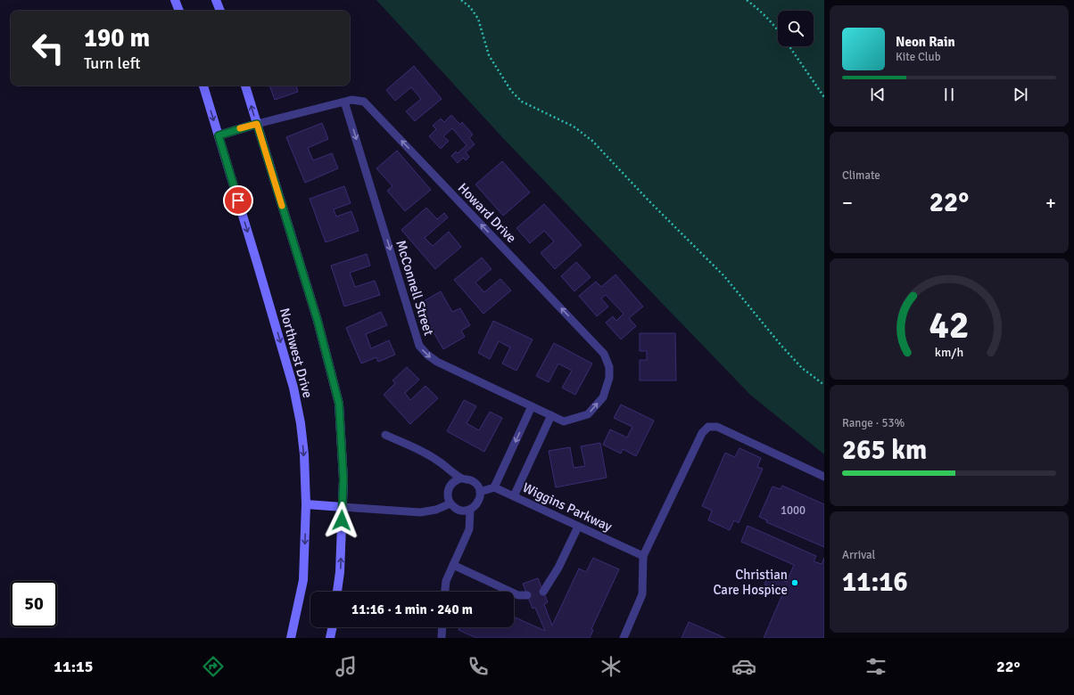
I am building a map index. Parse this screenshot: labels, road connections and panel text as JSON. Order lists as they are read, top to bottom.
{
  "streets": {
    "main road": ["Northwest Drive"],
    "lane": ["Howard Drive", "McConnell Street", "Wiggins Parkway"]
  },
  "crossings": [
    ["Howard Drive", "McConnell Street"]
  ],
  "one_way": ["Howard Drive", "McConnell Street"],
  "places": ["Christian Care Hospice"],
  "house_numbers": ["1000"],
  "page": {
    "turn": ["190 m", "Turn left"],
    "song": ["Neon Rain", "Kite Club"],
    "tile": [
      "Climate",
      ["Range · 53%", "265 km"],
      ["Arrival", "11:16"]
    ],
    "heat": ["−", "22°", "+"],
    "limit": "50",
    "trip": "11:16 · 1 min · 240 m",
    "tabs": ["11:15", "22°"],
    "gauge": ["42", "km/h"]
  }
}
